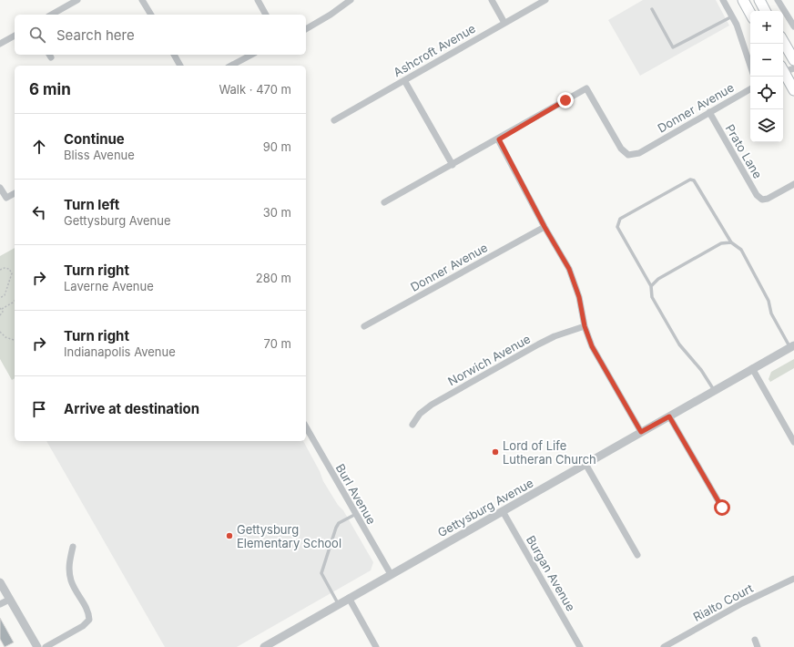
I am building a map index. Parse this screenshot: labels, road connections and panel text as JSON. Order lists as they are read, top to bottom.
{
  "streets": {
    "street": [
      "Ashcroft Avenue",
      "Donner Avenue",
      "Prato Lane",
      "Norwich Avenue",
      "Burl Avenue",
      "Gettysburg Avenue",
      "Burgan Avenue",
      "Rialto Court"
    ]
  },
  "crossings": [
    ["Donner Avenue", "Prato Lane"],
    ["Burl Avenue", "Gettysburg Avenue"],
    ["Gettysburg Avenue", "Burgan Avenue"]
  ],
  "places": ["Lord of Life Lutheran Church", "Gettysburg Elementary School"],
  "page": {
    "map_buttons": ["+", "−"],
    "search": "Search here",
    "heading": ["6 min", "Walk · 470 m"],
    "list": [
      ["Continue", "Bliss Avenue", "90 m"],
      ["Turn left", "Gettysburg Avenue", "30 m"],
      ["Turn right", "Laverne Avenue", "280 m"],
      ["Turn right", "Indianapolis Avenue", "70 m"],
      "Arrive at destination"
    ]
  }
}
